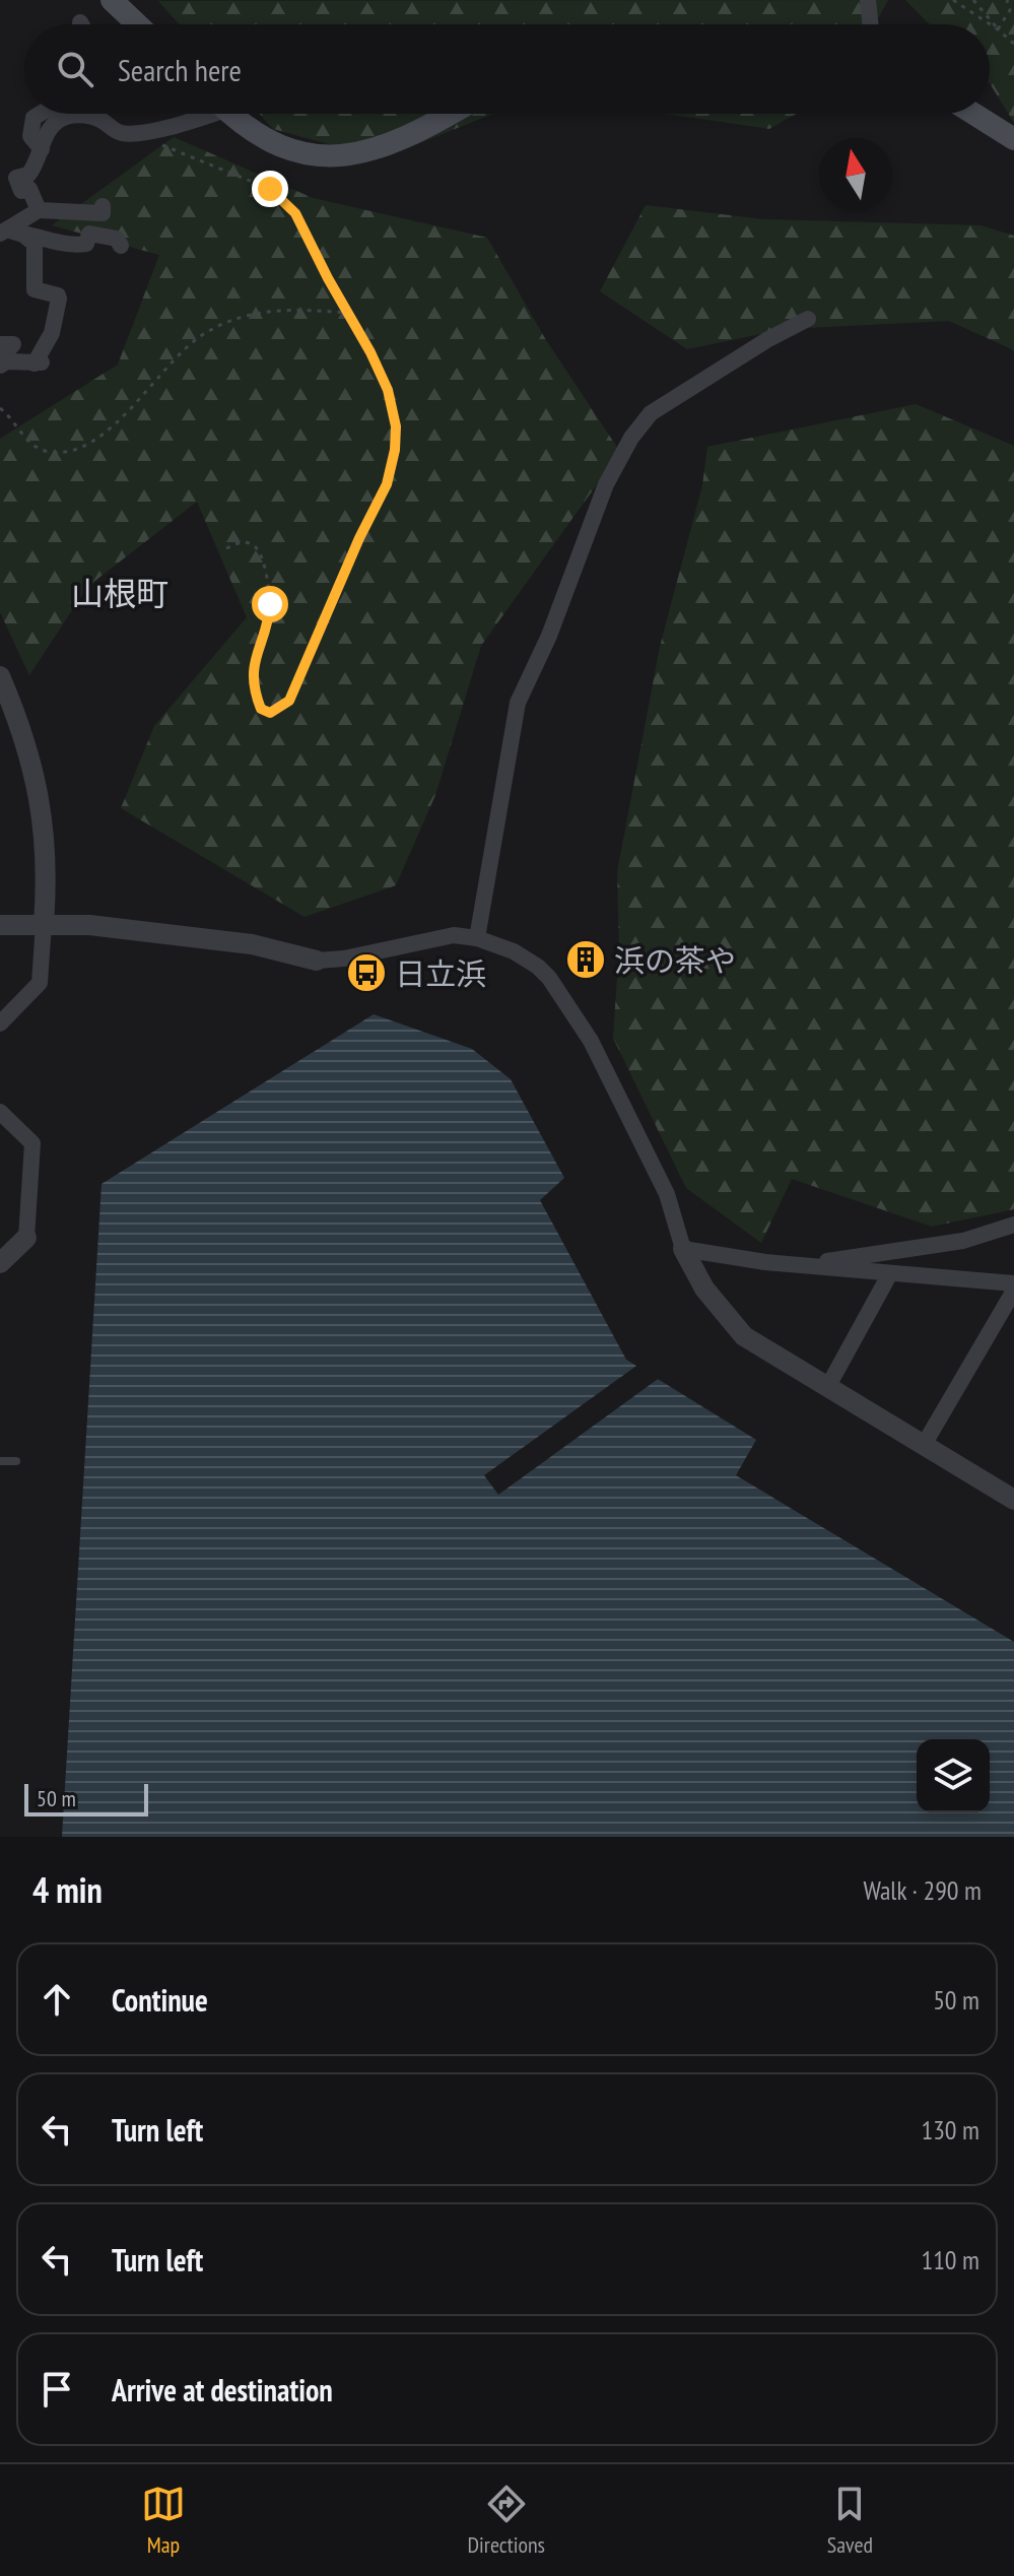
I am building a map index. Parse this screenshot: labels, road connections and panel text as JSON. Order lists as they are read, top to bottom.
{
  "districts": ["山根町"],
  "places": {
    "building": ["浜の茶や"],
    "bus stop": ["日立浜"]
  },
  "scale_bar": "50 m",
  "north": "top",
  "page": {
    "search": "Search here",
    "scale": "50 m",
    "heading": ["4 min", "Walk · 290 m"],
    "list": [
      ["Continue", "50 m"],
      ["Turn left", "130 m"],
      ["Turn left", "110 m"],
      "Arrive at destination"
    ],
    "nav": ["Map", "Directions", "Saved"]
  }
}
